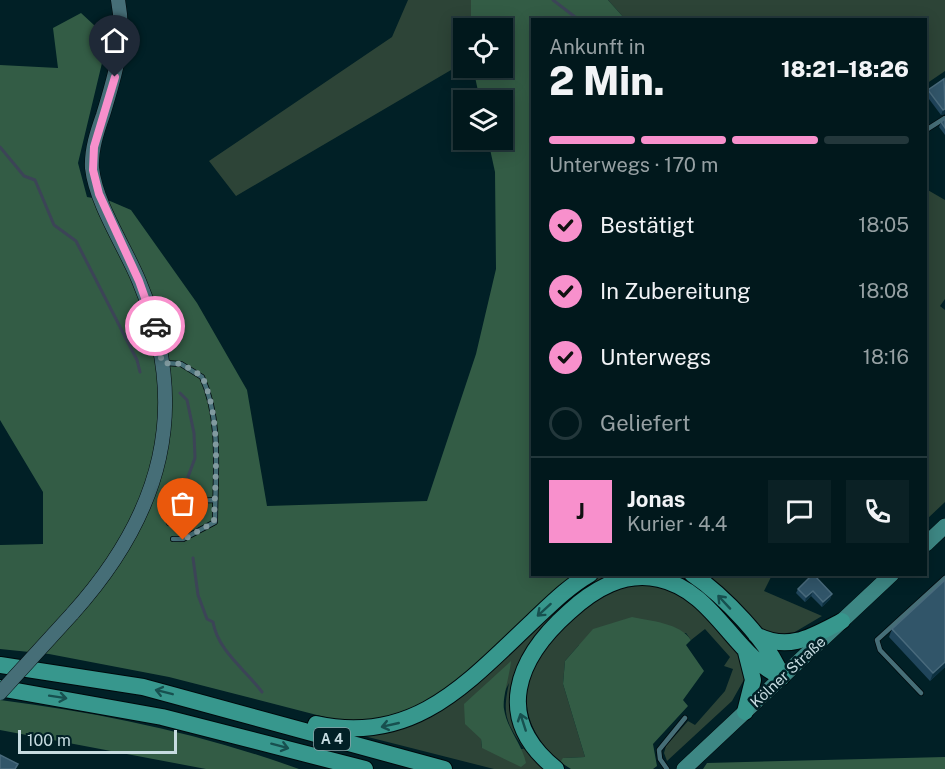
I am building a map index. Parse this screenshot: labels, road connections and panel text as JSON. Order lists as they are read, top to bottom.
{
  "streets": {
    "highway": ["A 4"],
    "main road": ["Kölner Straße"]
  },
  "scale_bar": "100 m",
  "page": {
    "heading": ["2 Min.", "Ankunft in", "18:21–18:26"],
    "panel": ["Jonas", "Kurier · 4.4"],
    "bar": "Unterwegs · 170 m",
    "list": [
      ["Bestätigt", "18:05"],
      ["In Zubereitung", "18:08"],
      ["Unterwegs", "18:16"],
      "Geliefert"
    ],
    "round": "J",
    "scale": "100 m"
  }
}
